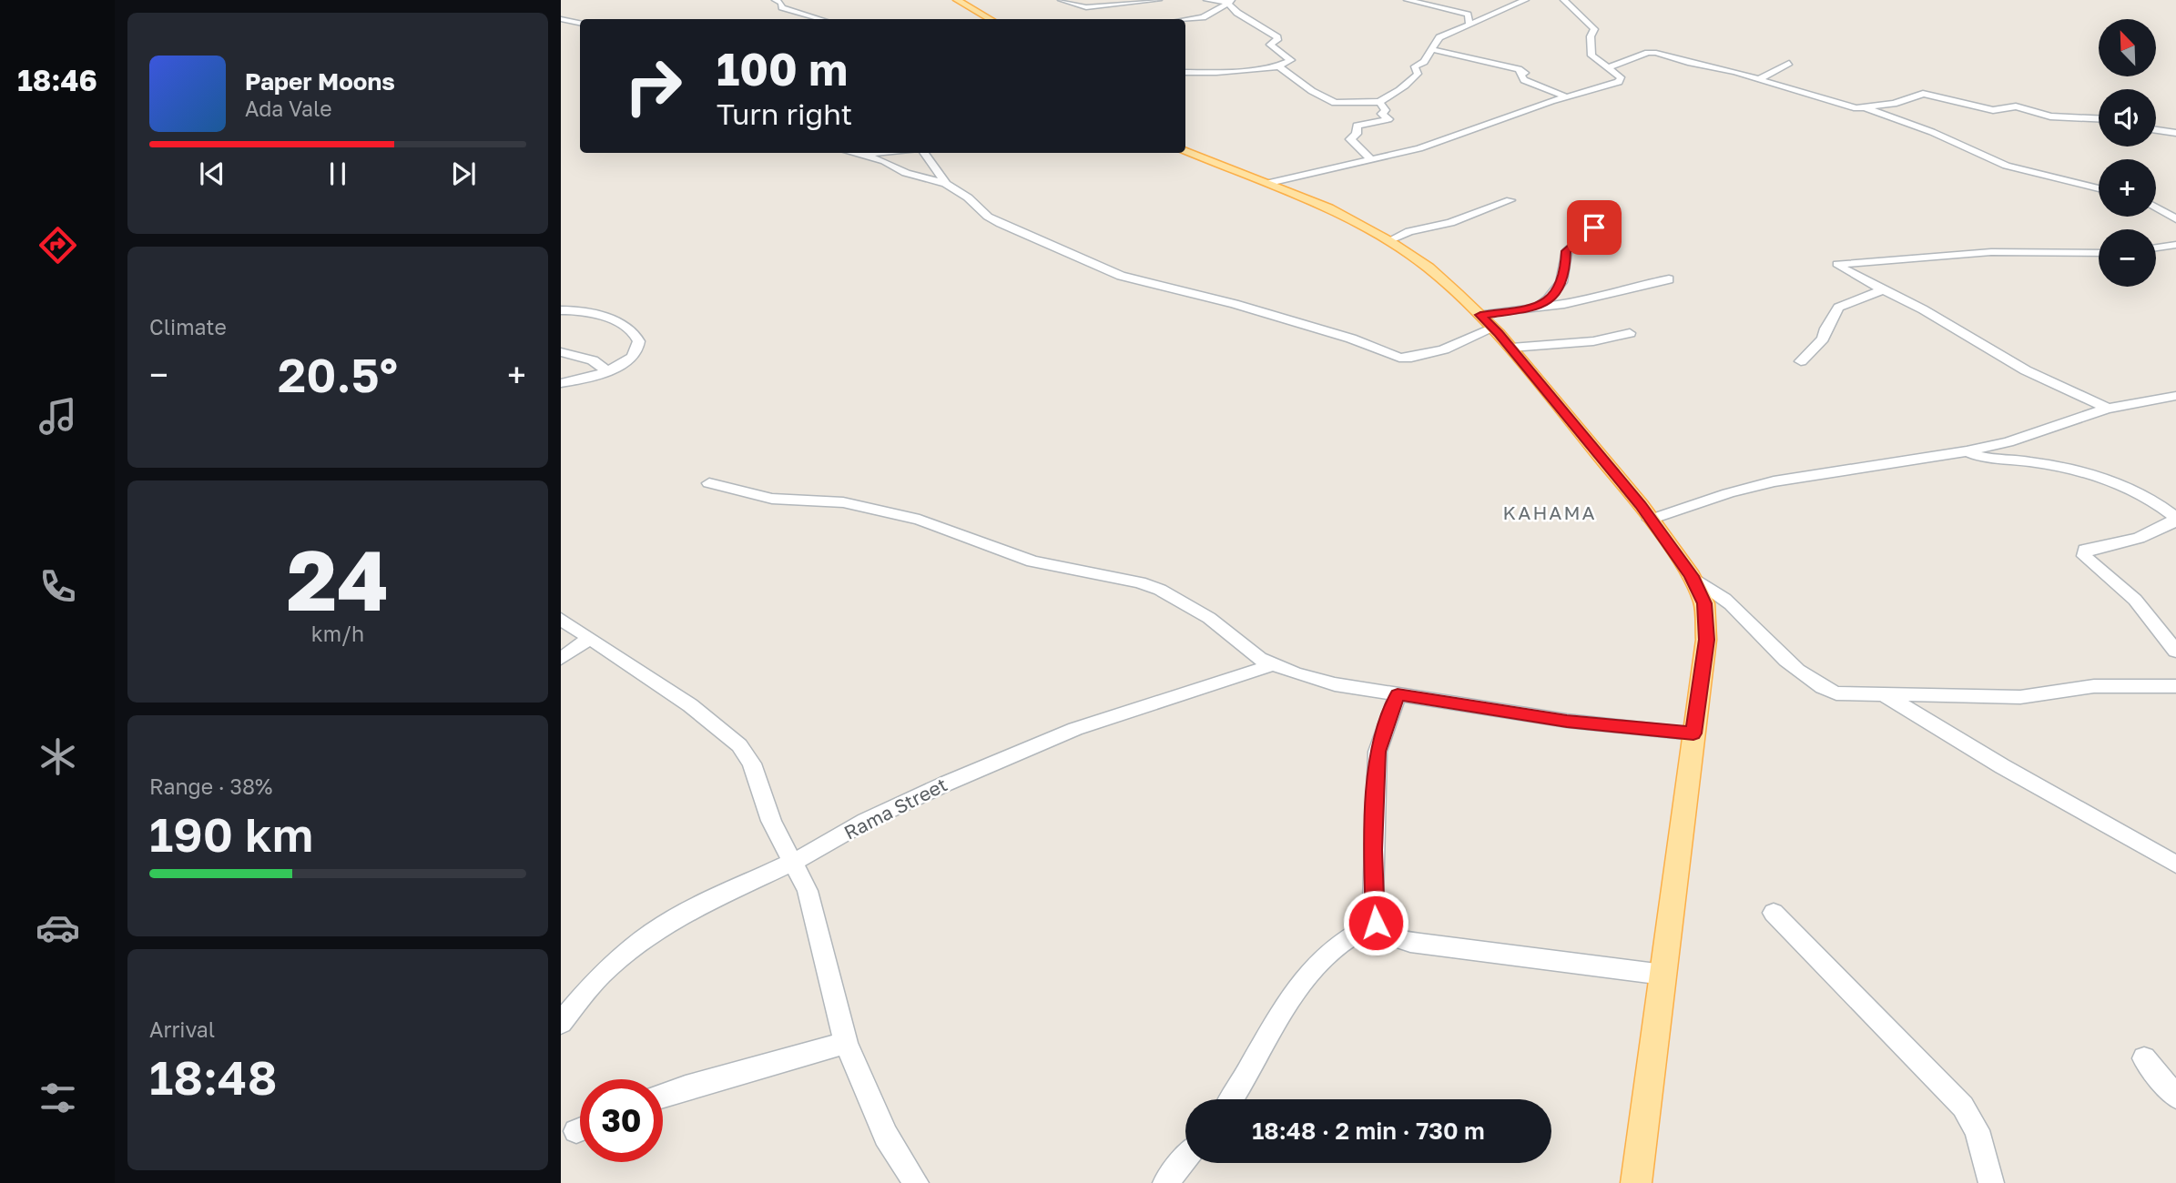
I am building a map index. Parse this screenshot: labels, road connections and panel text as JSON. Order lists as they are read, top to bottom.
{
  "streets": {
    "street": ["Rama Street"]
  },
  "districts": ["KAHAMA"],
  "north": "top left",
  "page": {
    "tabs": "18:46",
    "map_buttons": ["+", "−"],
    "turn": ["100 m", "Turn right"],
    "song": ["Paper Moons", "Ada Vale"],
    "tile": [
      "Climate",
      ["24", "km/h"],
      ["Range · 38%", "190 km"],
      ["Arrival", "18:48"]
    ],
    "heat": ["−", "20.5°", "+"],
    "limit": "30",
    "trip": "18:48 · 2 min · 730 m"
  }
}
